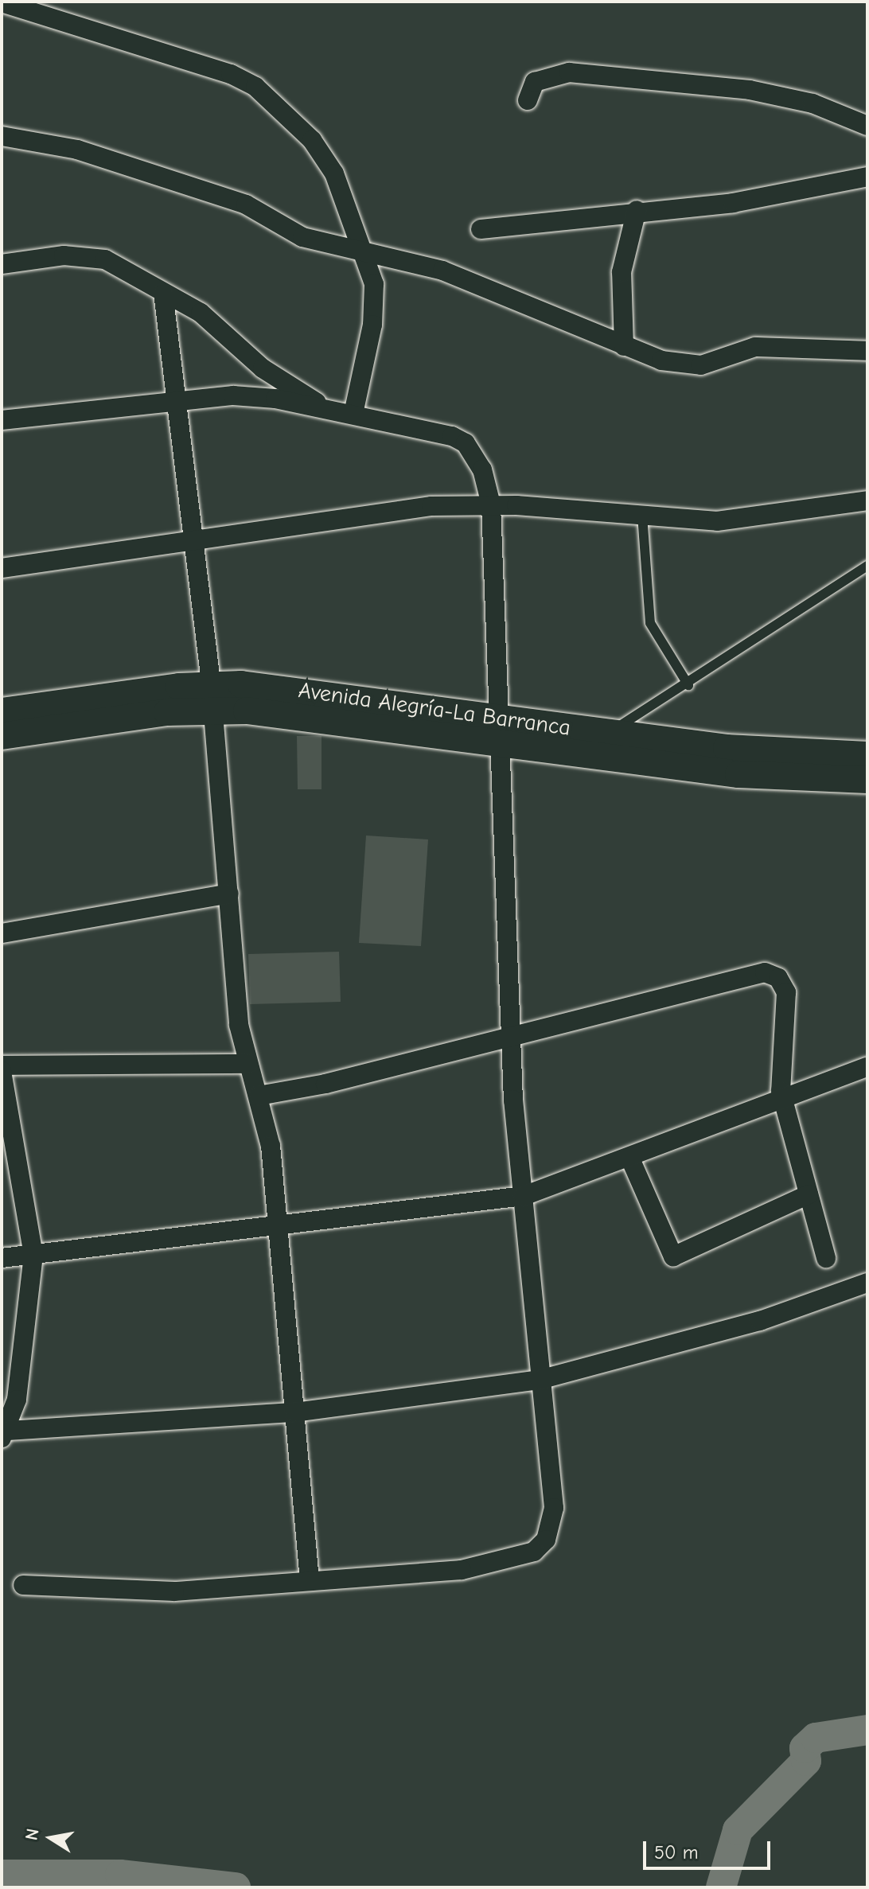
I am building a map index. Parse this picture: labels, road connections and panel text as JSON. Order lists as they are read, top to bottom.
{
  "streets": {
    "main road": ["Avenida Alegría-La Barranca"]
  },
  "scale_bar": "50 m",
  "north": "left"
}
